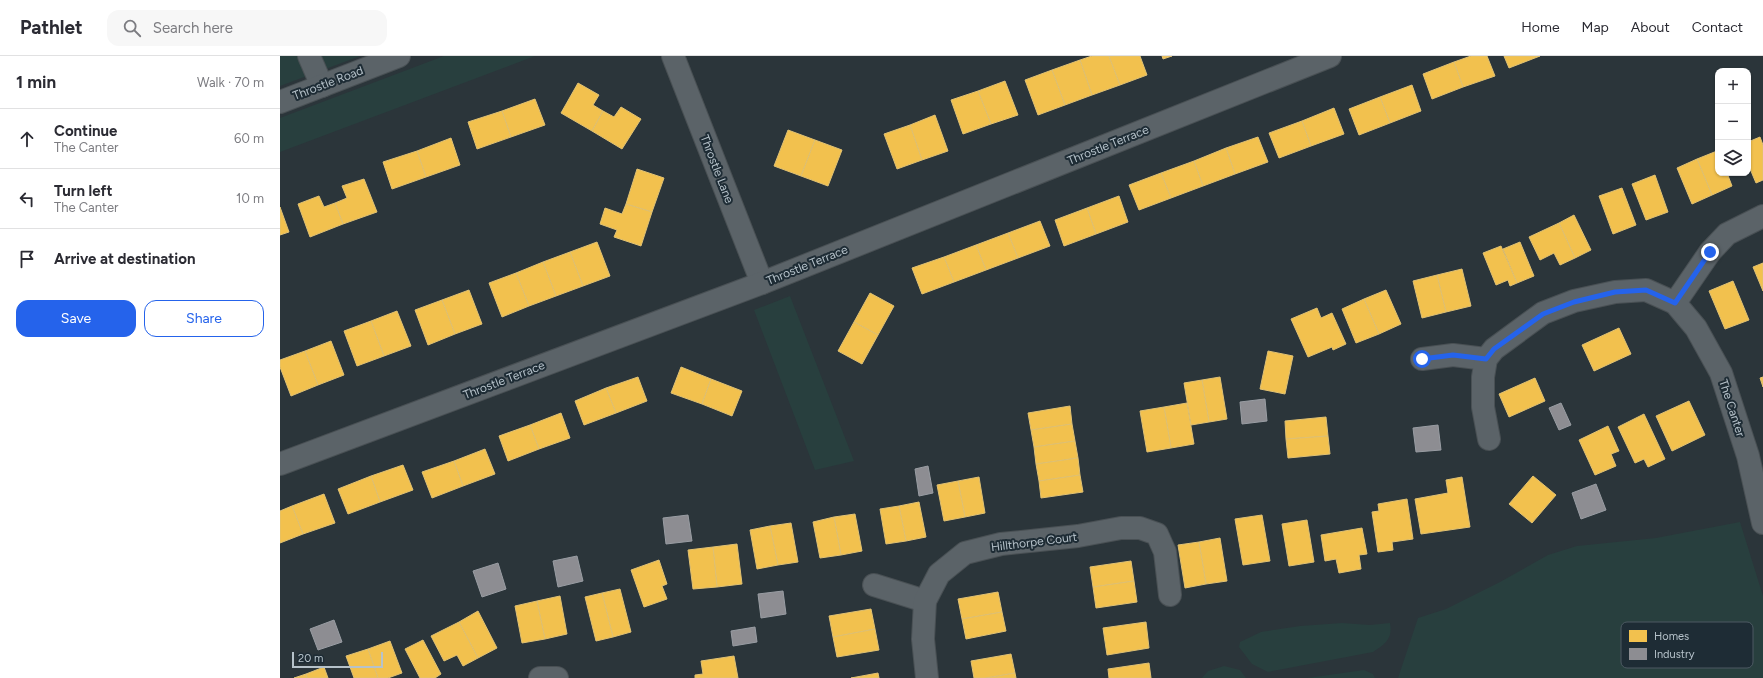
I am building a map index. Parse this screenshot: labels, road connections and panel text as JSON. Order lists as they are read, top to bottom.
{
  "streets": {
    "street": [
      "Throstle Road",
      "Throstle Terrace",
      "Throstle Lane",
      "The Canter",
      "Hillthorpe Court"
    ]
  },
  "crossings": [
    ["Throstle Terrace", "Throstle Lane"]
  ],
  "legend": ["Homes", "Industry"],
  "scale_bar": "20 m",
  "page": {
    "header": "Pathlet",
    "search": "Search here",
    "nav": [
      "Home",
      "Map",
      "About",
      "Contact"
    ],
    "heading": ["1 min", "Walk · 70 m"],
    "map_buttons": ["+", "−"],
    "list": [
      ["Continue", "The Canter", "60 m"],
      ["Turn left", "The Canter", "10 m"],
      "Arrive at destination"
    ],
    "buttons": ["Save", "Share"],
    "scale": "20 m"
  }
}
